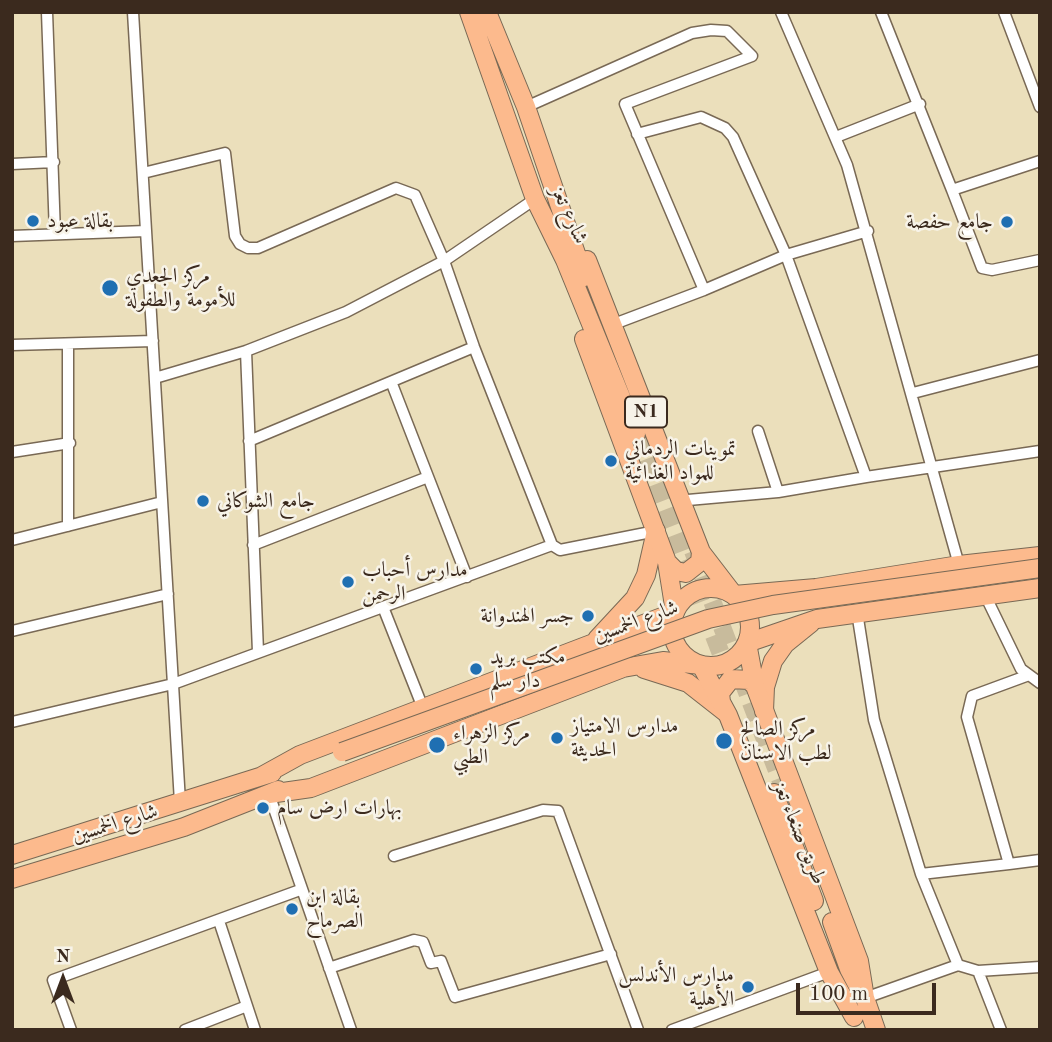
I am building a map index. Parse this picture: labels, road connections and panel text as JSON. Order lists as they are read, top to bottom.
{
  "streets": {
    "main road": [
      "شارع تعز",
      "N1",
      "شارع الخمسين",
      "طريق صنعاء تعز"
    ]
  },
  "crossings": [
    ["شارع تعز", "N1"],
    ["N1", "شارع الخمسين"],
    ["N1", "طريق صنعاء تعز"],
    ["شارع الخمسين", "طريق صنعاء تعز"]
  ],
  "places": [
    "بقالة عبود",
    "جامع حفصة",
    "مركز الجعدي للأمومة والطفولة",
    "تموينات الردماني للمواد الغذائية",
    "جامع الشوكاني",
    "مدارس أحباب الرحمن",
    "جسر الهندوانة",
    "مكتب بريد دار سلم",
    "مدارس الامتياز الحديثة",
    "مركز الصالح لطب الاسنان",
    "مركز الزهراء الطبي",
    "بهارات ارض سام",
    "بقالة ابن الصرماح",
    "مدارس الأندلس الأهلية"
  ],
  "scale_bar": "100 m",
  "north": "top"
}
